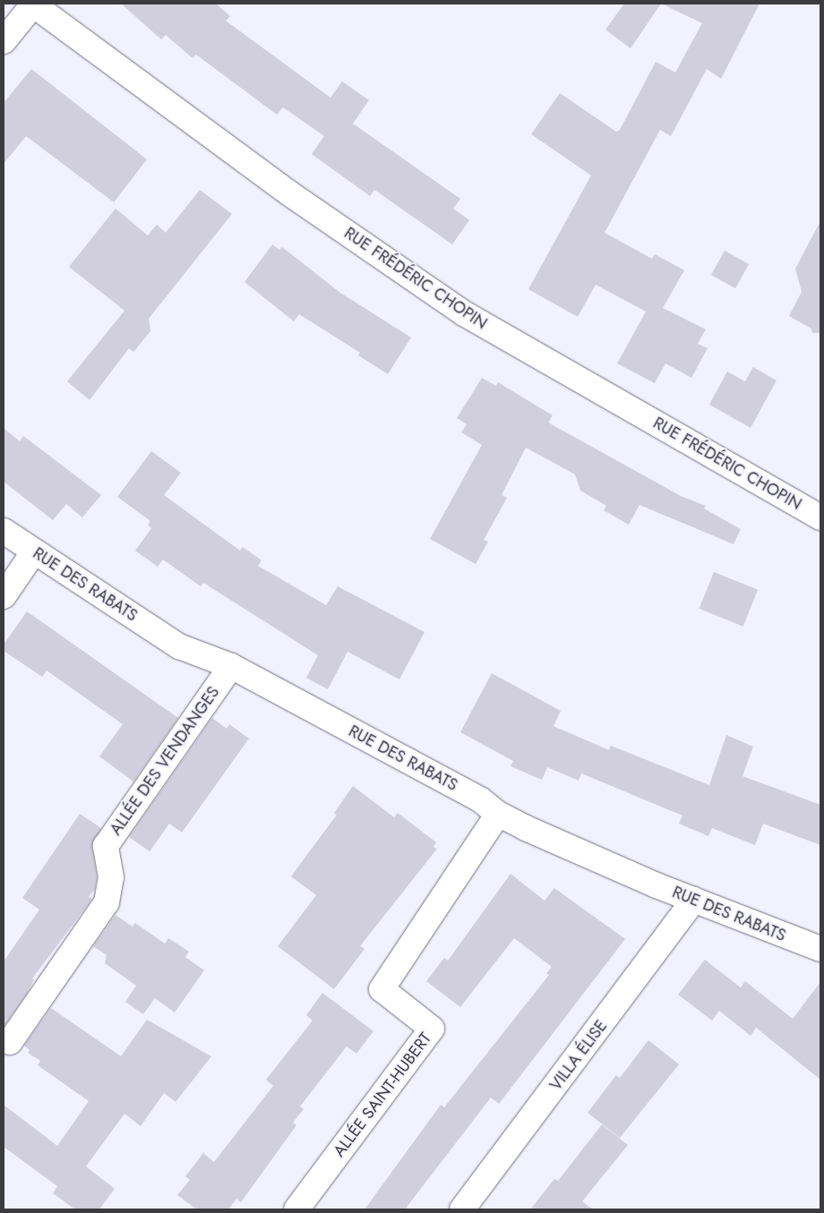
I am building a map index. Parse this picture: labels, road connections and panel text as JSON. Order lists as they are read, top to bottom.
{
  "streets": {
    "street": [
      "RUE FRÉDÉRIC CHOPIN",
      "RUE DES RABATS",
      "ALLÉE DES VENDANGES",
      "VILLA ÉLISE",
      "ALLÉE SAINT-HUBERT"
    ]
  },
  "crossings": [
    ["RUE DES RABATS", "ALLÉE DES VENDANGES"],
    ["RUE DES RABATS", "VILLA ÉLISE"],
    ["RUE DES RABATS", "ALLÉE SAINT-HUBERT"]
  ]
}
